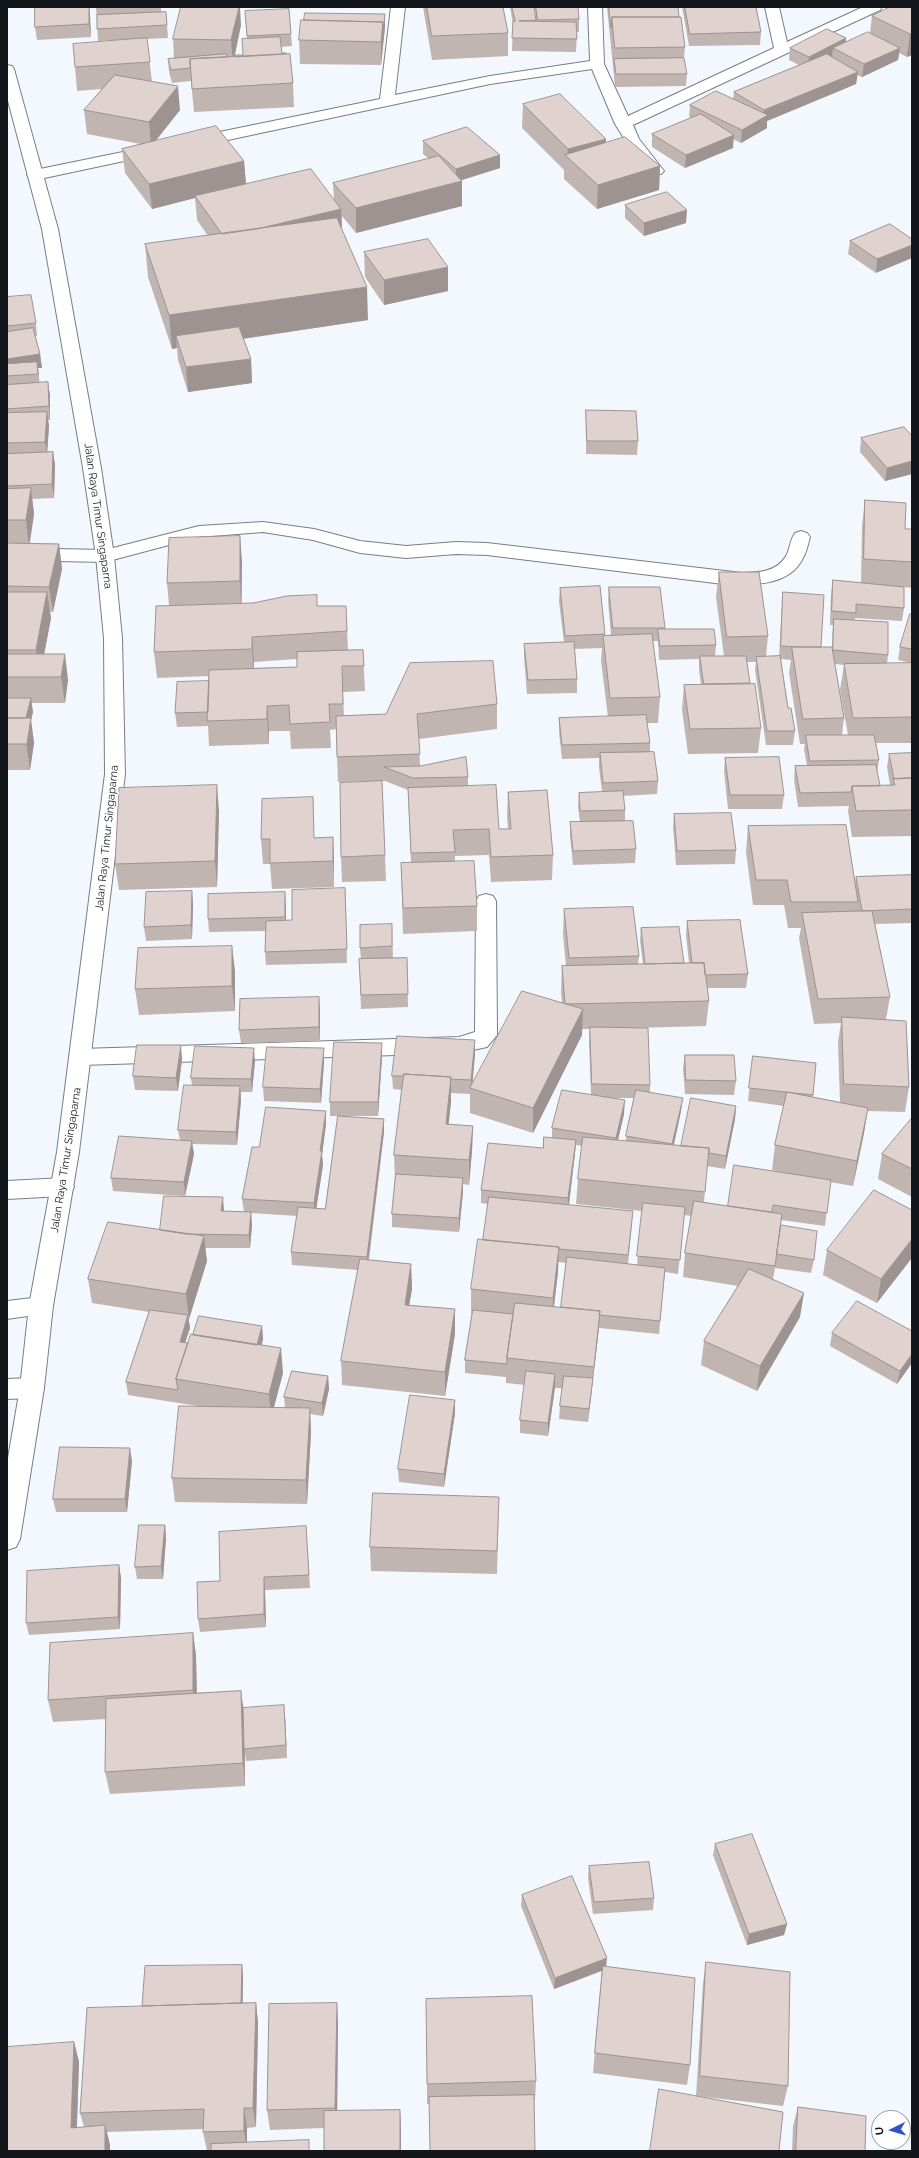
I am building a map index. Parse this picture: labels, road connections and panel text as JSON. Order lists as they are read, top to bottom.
{
  "streets": {
    "street": ["Jalan Raya Timur Singaparna"]
  },
  "north": "left"
}
